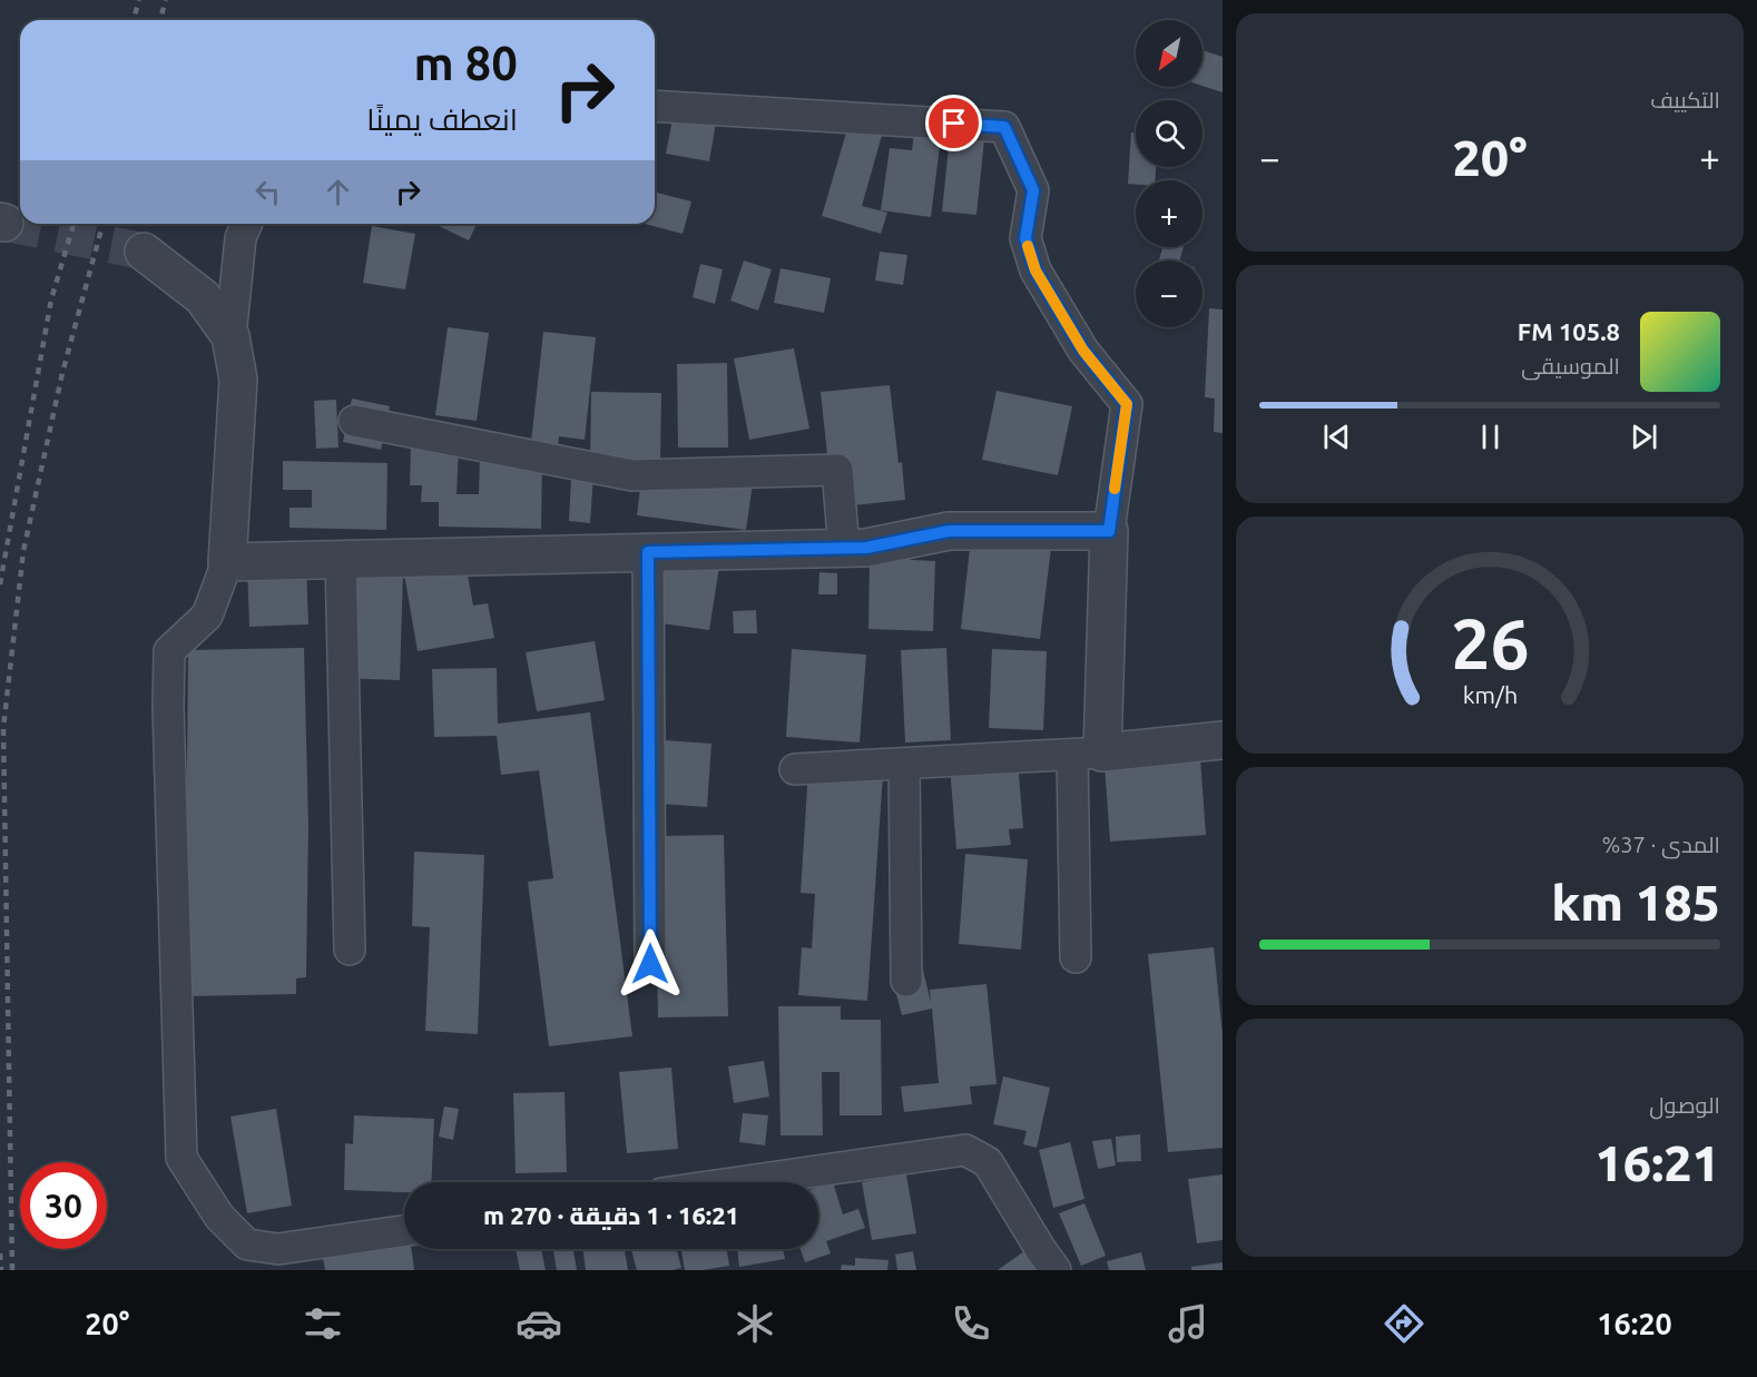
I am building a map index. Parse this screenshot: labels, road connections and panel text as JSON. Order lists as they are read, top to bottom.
{
  "north": "bottom left",
  "page": {
    "tile": [
      "التكييف",
      ["المدى · 37%", "185 km"],
      ["الوصول", "16:21"]
    ],
    "map_buttons": ["+", "−"],
    "turn": ["80 m", "انعطف يمينًا"],
    "heat": ["−", "20°", "+"],
    "song": ["105.8 FM", "الموسيقى"],
    "limit": "30",
    "trip": "16:21 · 1 دقيقة · 270 m",
    "tabs": ["16:20", "20°"],
    "gauge": ["26", "km/h"]
  }
}
